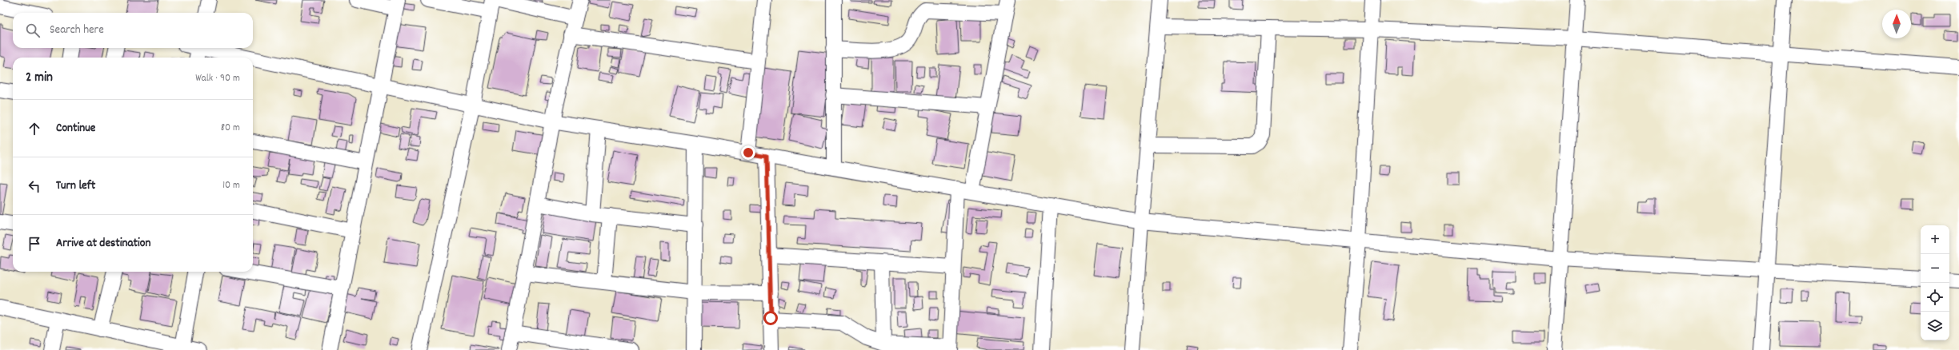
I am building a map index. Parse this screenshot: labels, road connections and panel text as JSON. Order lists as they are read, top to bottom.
{
  "north": "top",
  "page": {
    "search": "Search here",
    "heading": ["2 min", "Walk · 90 m"],
    "list": [
      ["Continue", "80 m"],
      ["Turn left", "10 m"],
      "Arrive at destination"
    ],
    "map_buttons": ["+", "−"]
  }
}
